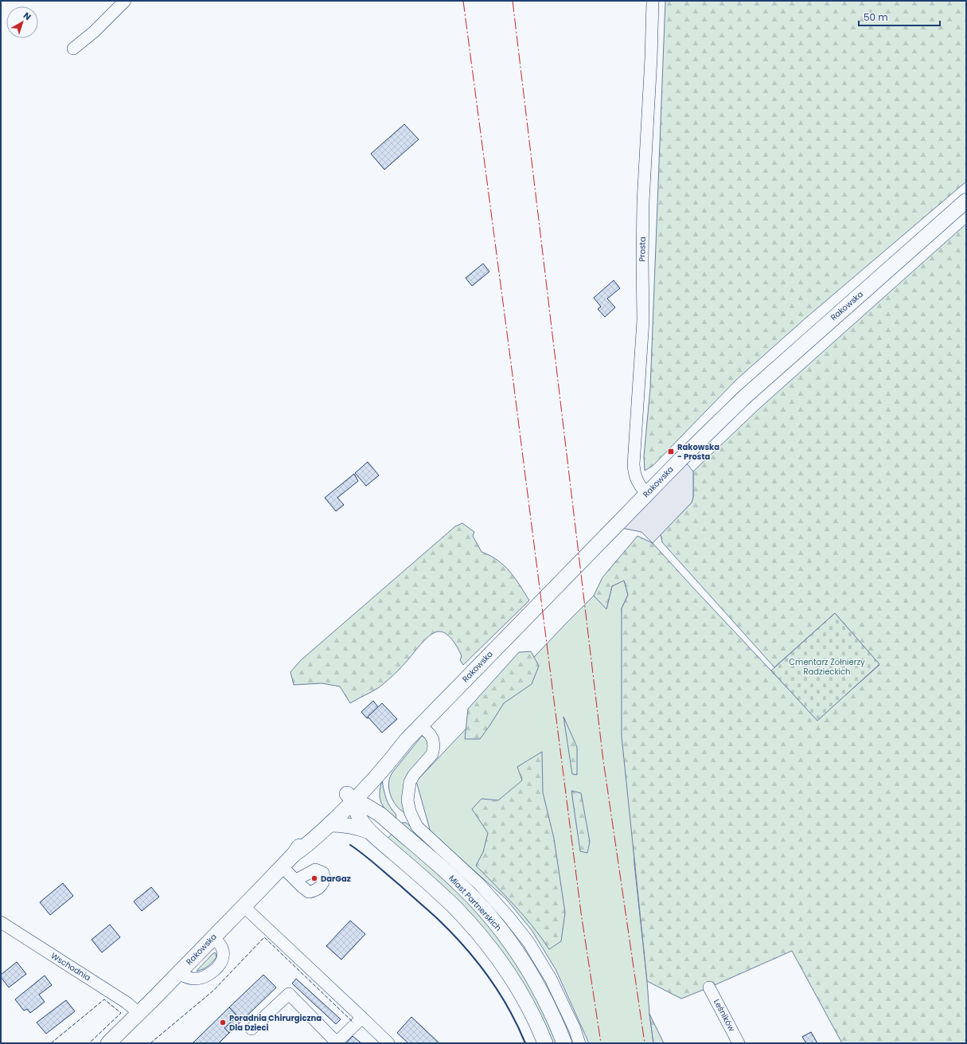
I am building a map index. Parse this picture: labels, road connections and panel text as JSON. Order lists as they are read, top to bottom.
{
  "streets": {
    "main road": ["Rakowska", "Miast Partnerskich"],
    "street": ["Prosta", "Wschodnia", "Leśników"]
  },
  "crossings": [
    ["Prosta", "Rakowska"],
    ["Rakowska", "Miast Partnerskich"],
    ["Rakowska", "Wschodnia"]
  ],
  "parks": ["Cmentarz Żołnierzy Radzieckich"],
  "places": {
    "transit": ["Rakowska - Prosta"],
    "other": ["DarGaz", "Poradnia Chirurgiczna Dla Dzieci"]
  },
  "scale_bar": "50 m",
  "north": "top right"
}
